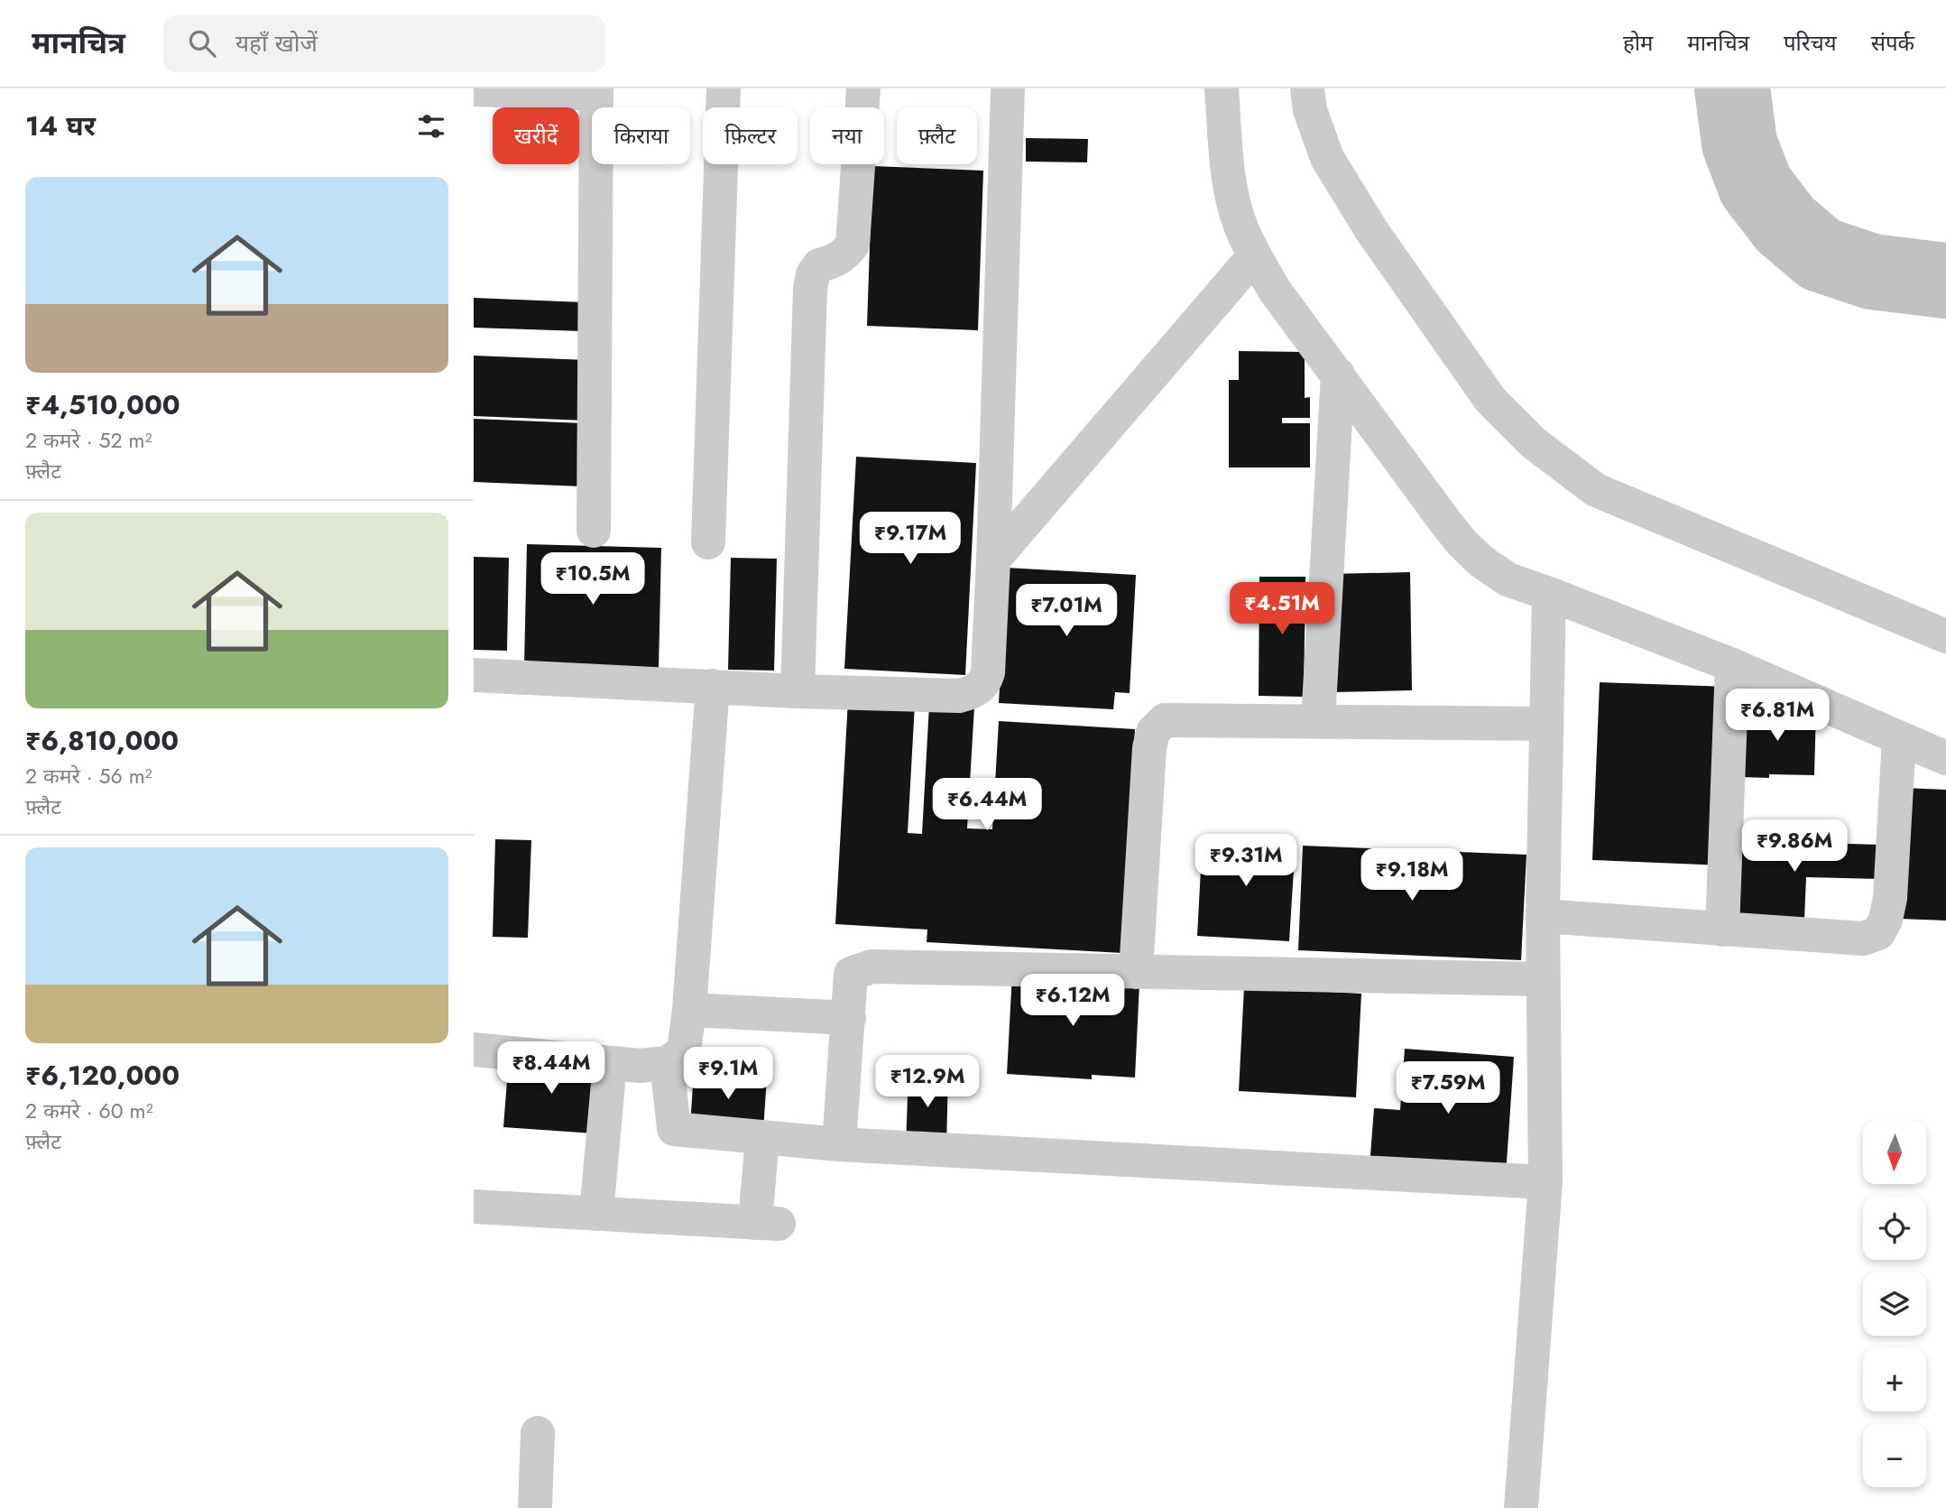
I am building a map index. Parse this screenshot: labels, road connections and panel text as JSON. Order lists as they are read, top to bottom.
{
  "north": "bottom",
  "page": {
    "header": "मानचित्र",
    "search": "यहाँ खोजें",
    "nav": [
      "होम",
      "मानचित्र",
      "परिचय",
      "संपर्क"
    ],
    "heading": "14 घर",
    "chip": [
      "खरीदें",
      "किराया",
      "फ़िल्टर",
      "नया",
      "फ़्लैट"
    ],
    "list": [
      {
        "name": "₹4,510,000",
        "note": "2 कमरे · 52 m² · फ़्लैट"
      },
      {
        "name": "₹6,810,000",
        "note": "2 कमरे · 56 m² · फ़्लैट"
      },
      {
        "name": "₹6,120,000",
        "note": "2 कमरे · 60 m² · फ़्लैट"
      }
    ],
    "price": [
      "₹9.17M",
      "₹10.5M",
      "₹4.51M",
      "₹7.01M",
      "₹6.81M",
      "₹6.44M",
      "₹9.86M",
      "₹9.31M",
      "₹9.18M",
      "₹6.12M",
      "₹8.44M",
      "₹9.1M",
      "₹12.9M",
      "₹7.59M"
    ],
    "map_buttons": ["+", "−"]
  }
}
